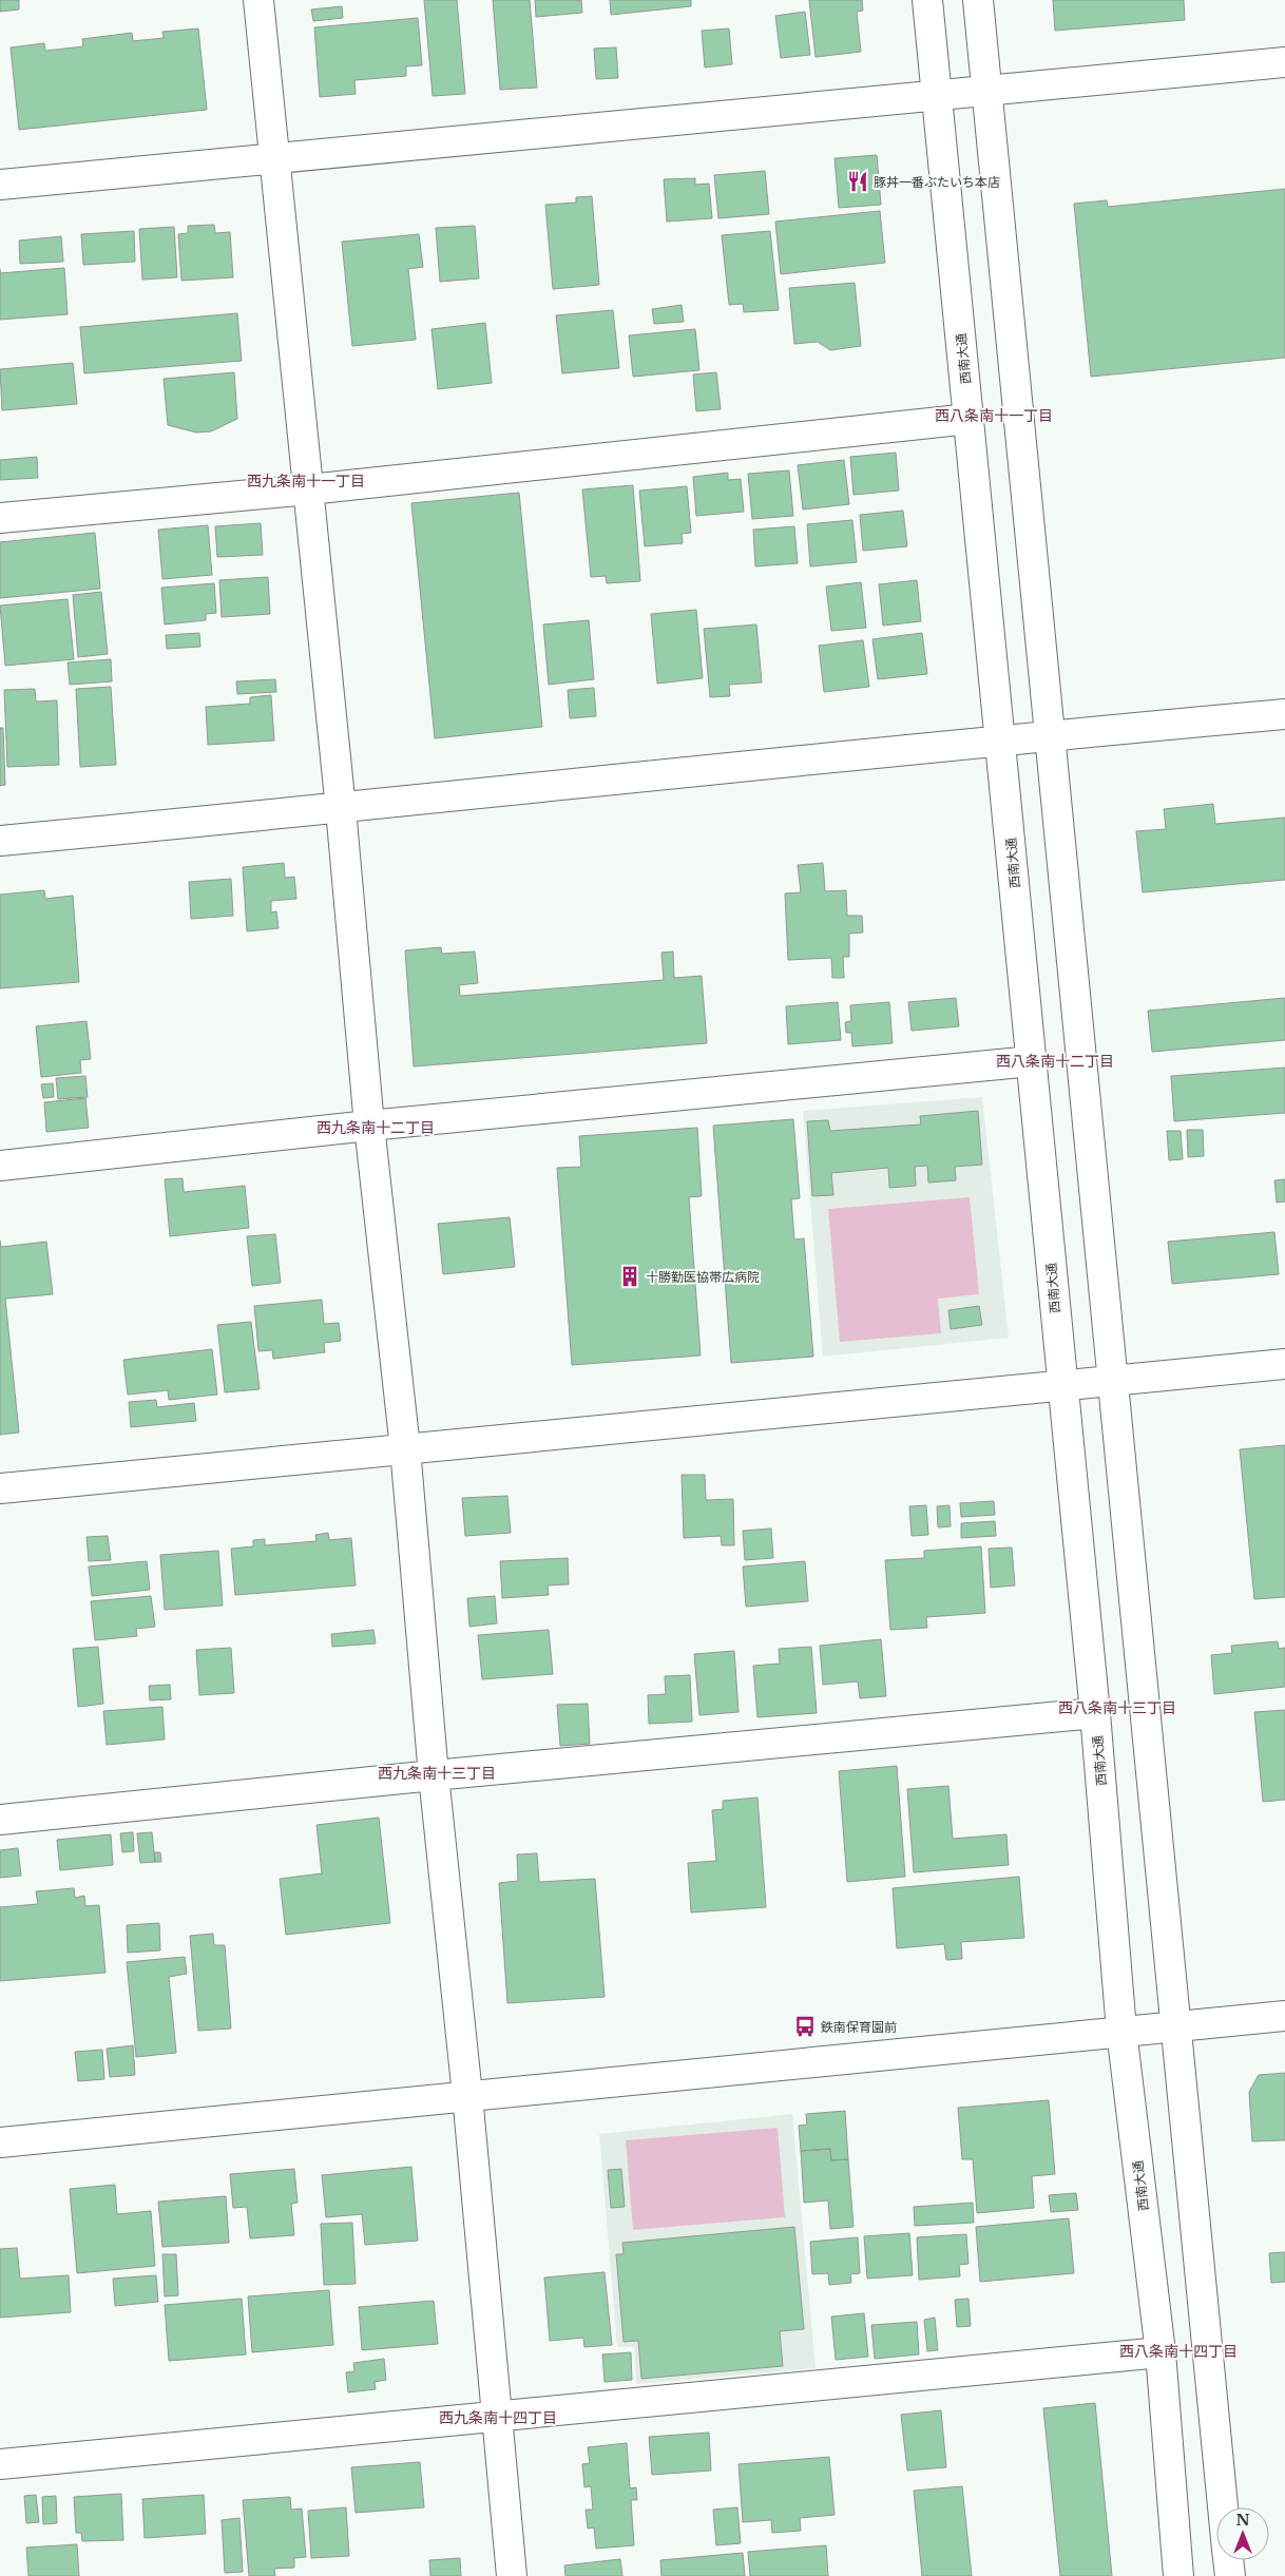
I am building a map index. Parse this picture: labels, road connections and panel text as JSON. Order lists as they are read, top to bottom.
{
  "streets": {
    "street": ["西南大通"]
  },
  "districts": [
    "西八条南十一丁目",
    "西九条南十一丁目",
    "西八条南十二丁目",
    "西九条南十二丁目",
    "西八条南十三丁目",
    "西九条南十三丁目",
    "西八条南十四丁目",
    "西九条南十四丁目"
  ],
  "places": {
    "restaurant": ["豚丼一番ぶたいち本店"],
    "building": ["十勝勤医協帯広病院"],
    "bus stop": ["鉄南保育園前"]
  },
  "north": "top"
}
